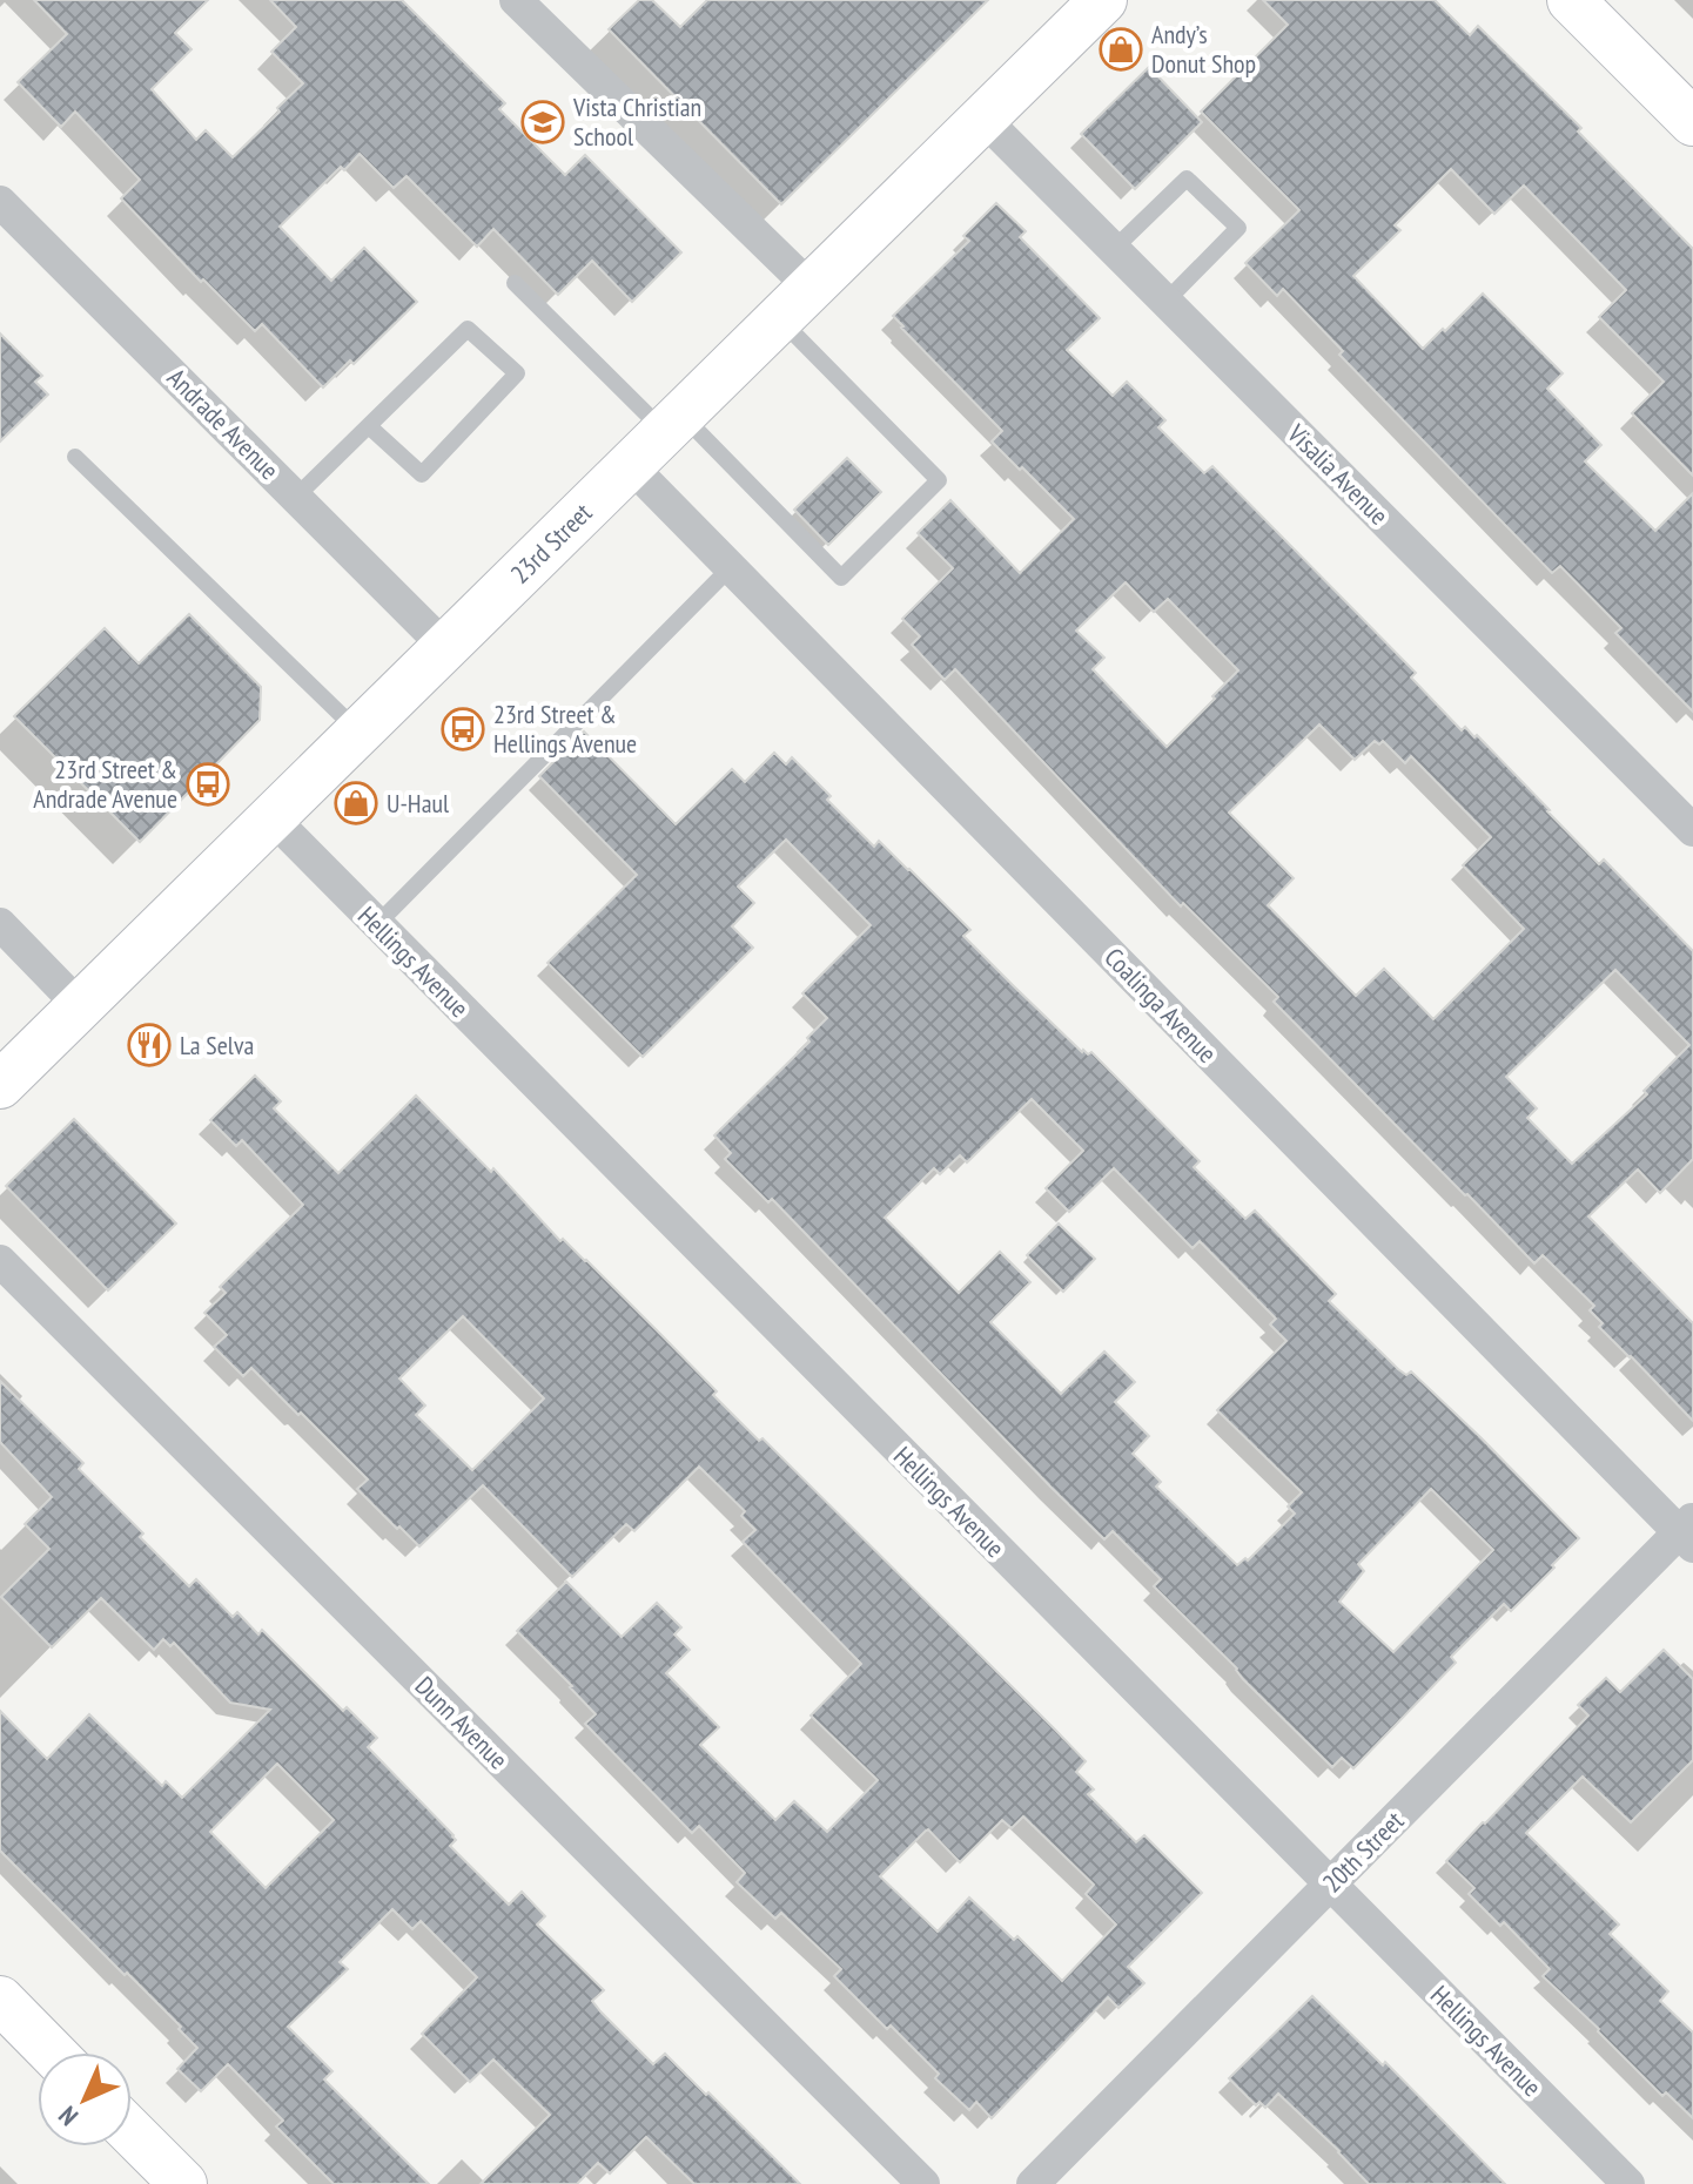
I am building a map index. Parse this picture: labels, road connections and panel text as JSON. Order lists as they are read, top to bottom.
{
  "streets": {
    "main road": ["23rd Street"],
    "street": [
      "Andrade Avenue",
      "Visalia Avenue",
      "Hellings Avenue",
      "Coalinga Avenue",
      "Dunn Avenue",
      "20th Street"
    ]
  },
  "crossings": [
    ["Andrade Avenue", "23rd Street"],
    ["Visalia Avenue", "23rd Street"],
    ["23rd Street", "Hellings Avenue"],
    ["23rd Street", "Coalinga Avenue"],
    ["Hellings Avenue", "20th Street"],
    ["Coalinga Avenue", "20th Street"]
  ],
  "places": {
    "shop": ["Andy’s Donut Shop", "U-Haul"],
    "school or university": ["Vista Christian School"],
    "bus stop": ["23rd Street & Hellings Avenue", "23rd Street & Andrade Avenue"],
    "restaurant": ["La Selva"]
  },
  "north": "bottom left"
}
